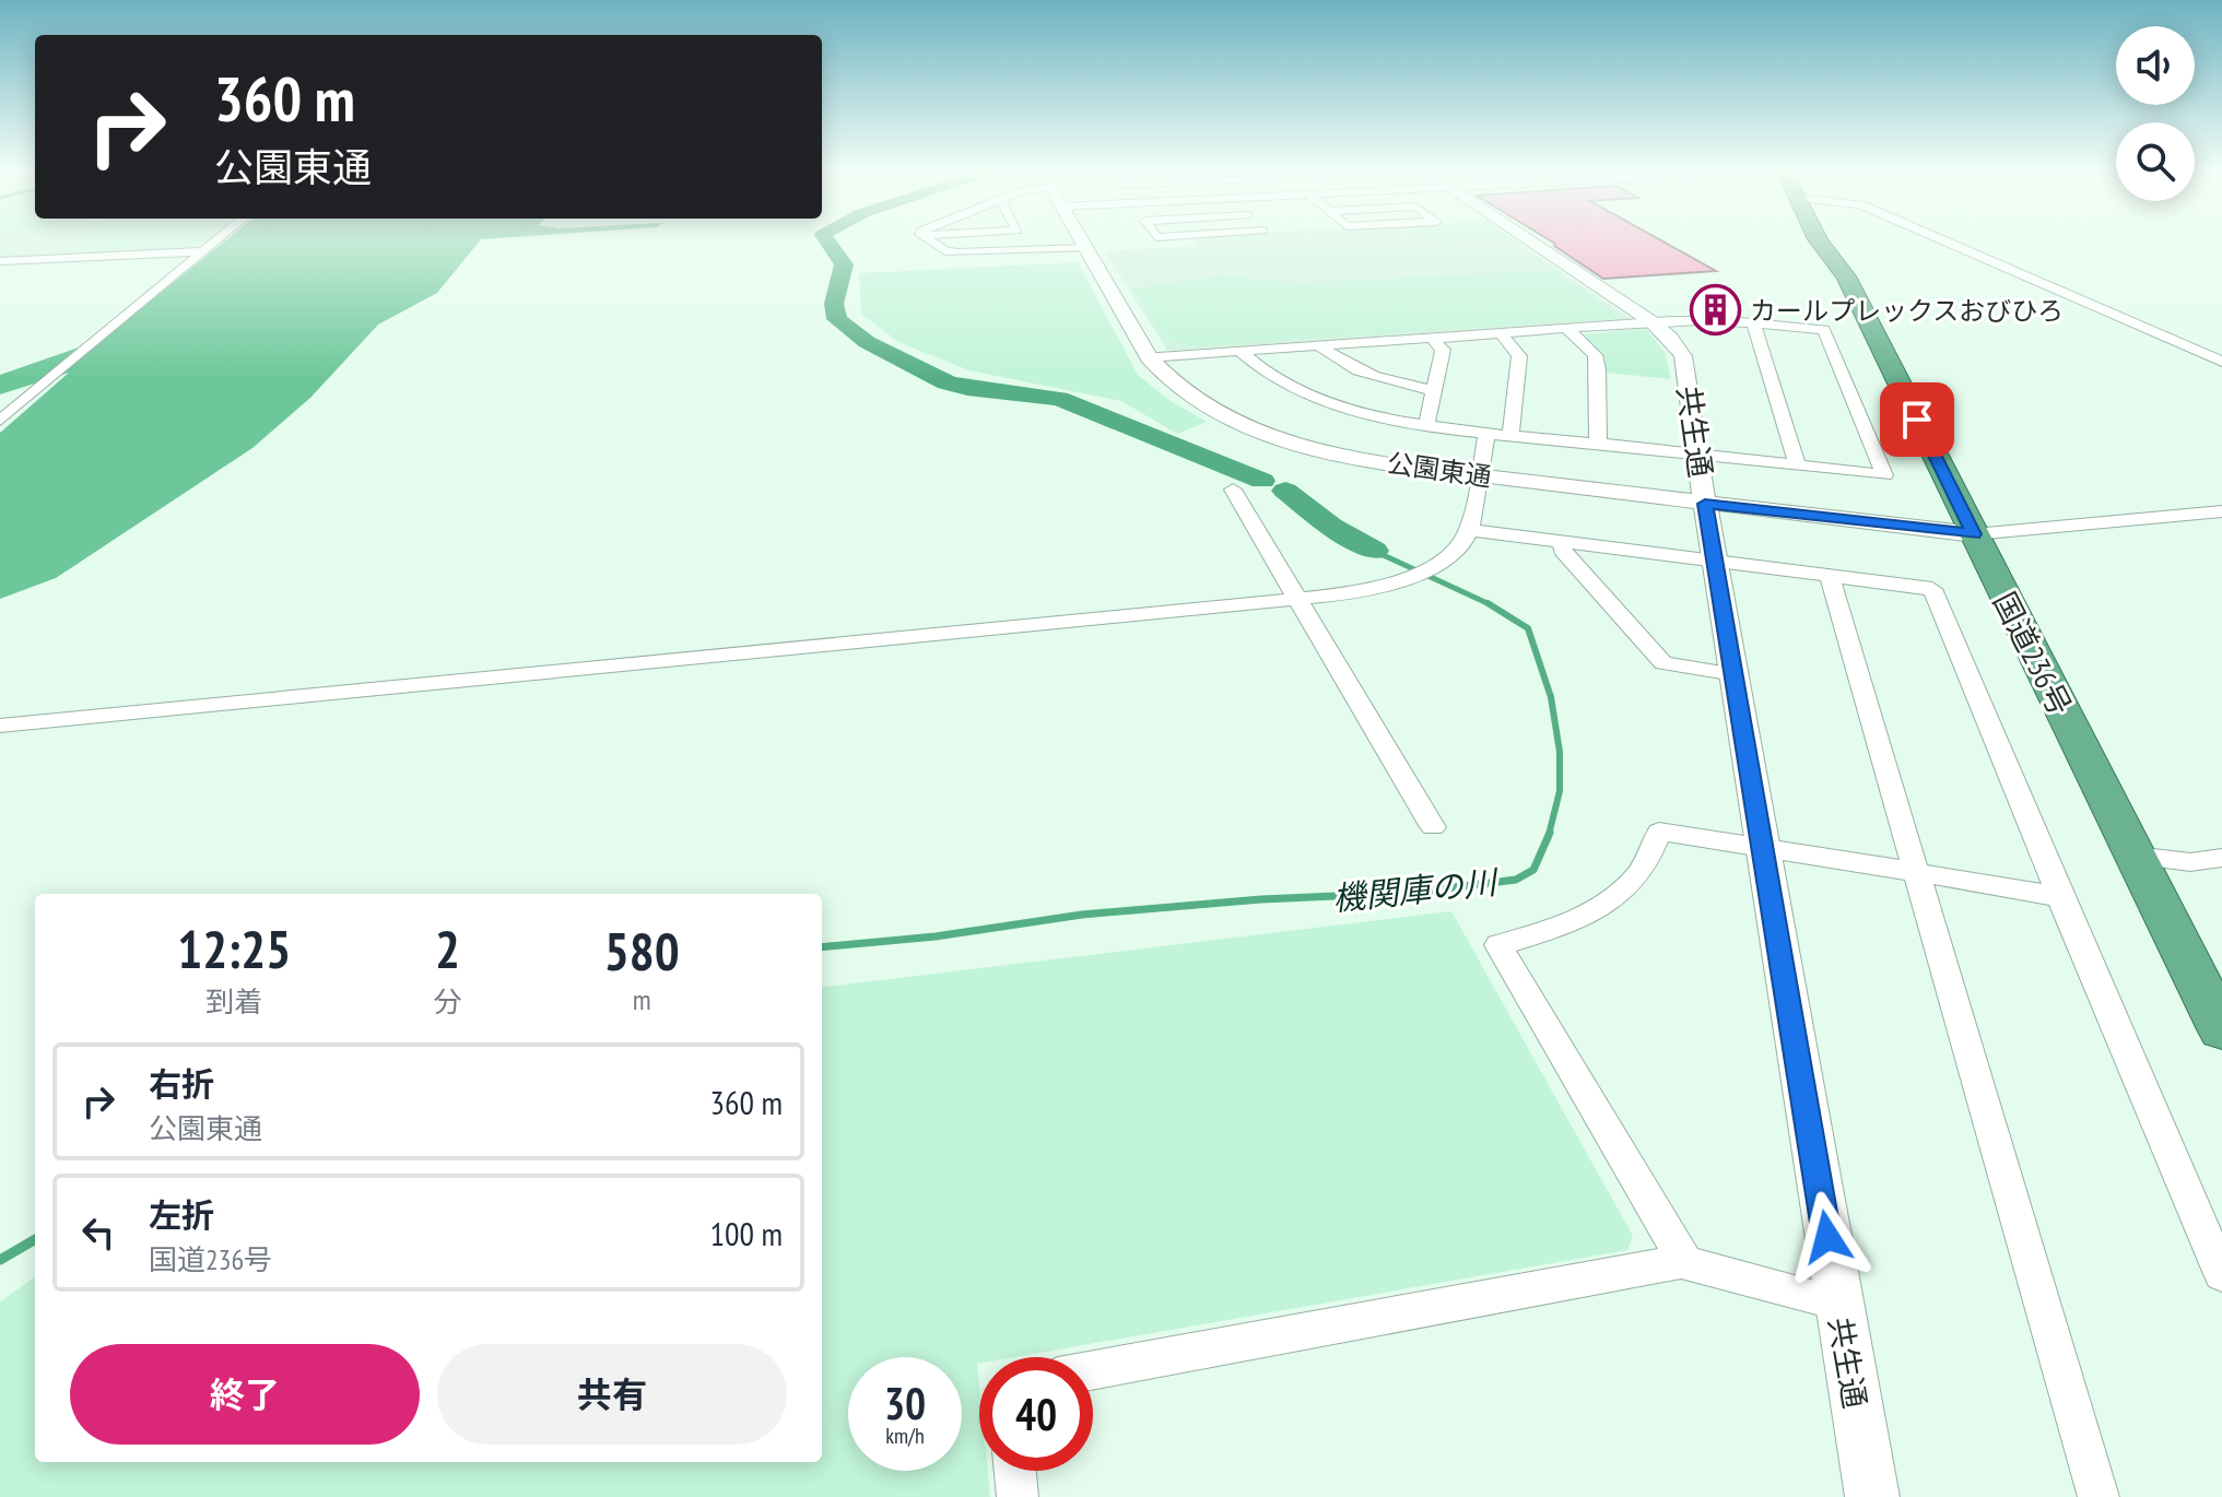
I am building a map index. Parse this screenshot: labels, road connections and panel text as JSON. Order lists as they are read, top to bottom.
{
  "streets": {
    "highway": ["国道236号"],
    "street": ["共生通", "公園東通"]
  },
  "crossings": [
    ["共生通", "公園東通"],
    ["公園東通", "国道236号"]
  ],
  "water": ["機関庫の川"],
  "places": {
    "building": ["カールプレックスおびひろ"]
  },
  "page": {
    "turn": ["360 m", "公園東通"],
    "eta": [
      "12:25",
      "到着",
      "2",
      "分",
      "580",
      "m"
    ],
    "list": [
      {
        "name": "右折",
        "note": "公園東通",
        "value": "360 m"
      },
      {
        "name": "左折",
        "note": "国道236号",
        "value": "100 m"
      }
    ],
    "buttons": ["終了", "共有"],
    "speed": "30 km/h",
    "limit": "40"
  }
}
